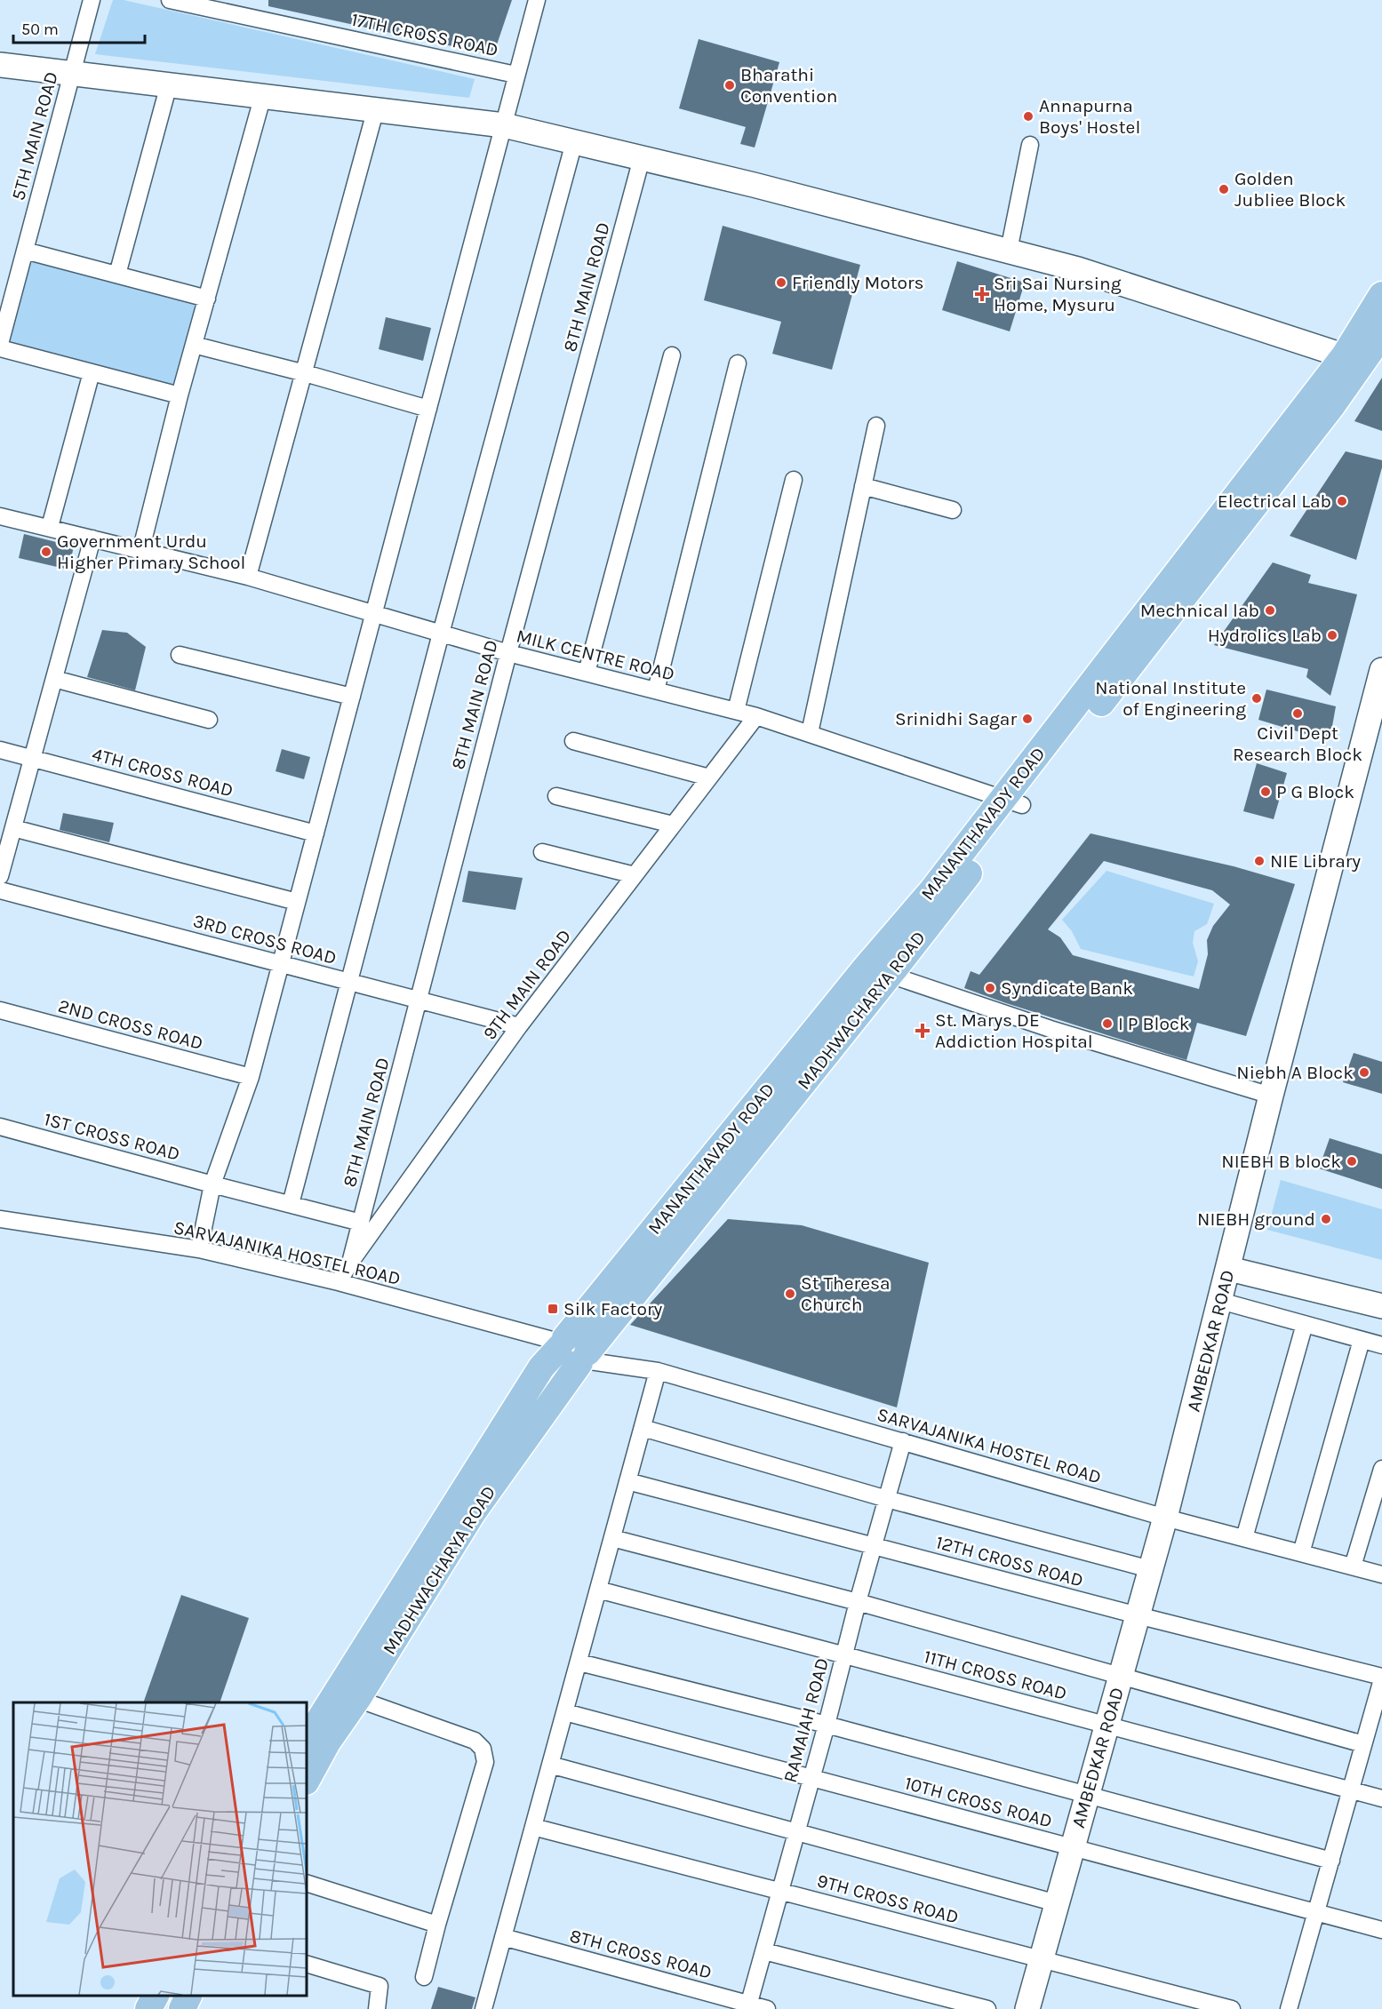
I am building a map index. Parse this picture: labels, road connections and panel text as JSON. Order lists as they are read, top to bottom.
{
  "streets": {
    "main road": ["MANANTHAVADY ROAD", "MADHWACHARYA ROAD"],
    "street": [
      "17TH CROSS ROAD",
      "5TH MAIN ROAD",
      "8TH MAIN ROAD",
      "MILK CENTRE ROAD",
      "4TH CROSS ROAD",
      "3RD CROSS ROAD",
      "9TH MAIN ROAD",
      "2ND CROSS ROAD",
      "1ST CROSS ROAD",
      "SARVAJANIKA HOSTEL ROAD",
      "AMBEDKAR ROAD",
      "12TH CROSS ROAD",
      "11TH CROSS ROAD",
      "RAMAIAH ROAD",
      "10TH CROSS ROAD",
      "9TH CROSS ROAD",
      "8TH CROSS ROAD"
    ]
  },
  "crossings": [
    ["8TH MAIN ROAD", "MILK CENTRE ROAD"],
    ["8TH MAIN ROAD", "3RD CROSS ROAD"],
    ["8TH MAIN ROAD", "9TH MAIN ROAD"],
    ["8TH MAIN ROAD", "1ST CROSS ROAD"],
    ["MILK CENTRE ROAD", "MANANTHAVADY ROAD"],
    ["MILK CENTRE ROAD", "9TH MAIN ROAD"],
    ["MANANTHAVADY ROAD", "MADHWACHARYA ROAD"],
    ["MANANTHAVADY ROAD", "SARVAJANIKA HOSTEL ROAD"],
    ["3RD CROSS ROAD", "9TH MAIN ROAD"],
    ["9TH MAIN ROAD", "SARVAJANIKA HOSTEL ROAD"],
    ["MADHWACHARYA ROAD", "SARVAJANIKA HOSTEL ROAD"],
    ["SARVAJANIKA HOSTEL ROAD", "AMBEDKAR ROAD"],
    ["SARVAJANIKA HOSTEL ROAD", "RAMAIAH ROAD"],
    ["AMBEDKAR ROAD", "12TH CROSS ROAD"],
    ["AMBEDKAR ROAD", "11TH CROSS ROAD"],
    ["AMBEDKAR ROAD", "10TH CROSS ROAD"],
    ["AMBEDKAR ROAD", "9TH CROSS ROAD"],
    ["12TH CROSS ROAD", "RAMAIAH ROAD"],
    ["11TH CROSS ROAD", "RAMAIAH ROAD"],
    ["RAMAIAH ROAD", "10TH CROSS ROAD"],
    ["RAMAIAH ROAD", "9TH CROSS ROAD"],
    ["RAMAIAH ROAD", "8TH CROSS ROAD"]
  ],
  "places": {
    "other": [
      "Bharathi Convention",
      "Annapurna Boys' Hostel",
      "Golden Jubliee Block",
      "Friendly Motors",
      "Electrical Lab",
      "Government Urdu Higher Primary School",
      "Mechnical lab",
      "Hydrolics Lab",
      "National Institute of Engineering",
      "Civil Dept Research Block",
      "Srinidhi Sagar",
      "P G Block",
      "NIE Library",
      "Syndicate Bank",
      "I P Block",
      "Niebh A Block",
      "NIEBH B block",
      "NIEBH ground",
      "St Theresa Church"
    ],
    "health": ["Sri Sai Nursing Home, Mysuru", "St. Marys DE Addiction Hospital"],
    "transit": ["Silk Factory"]
  },
  "scale_bar": "50 m"
}
